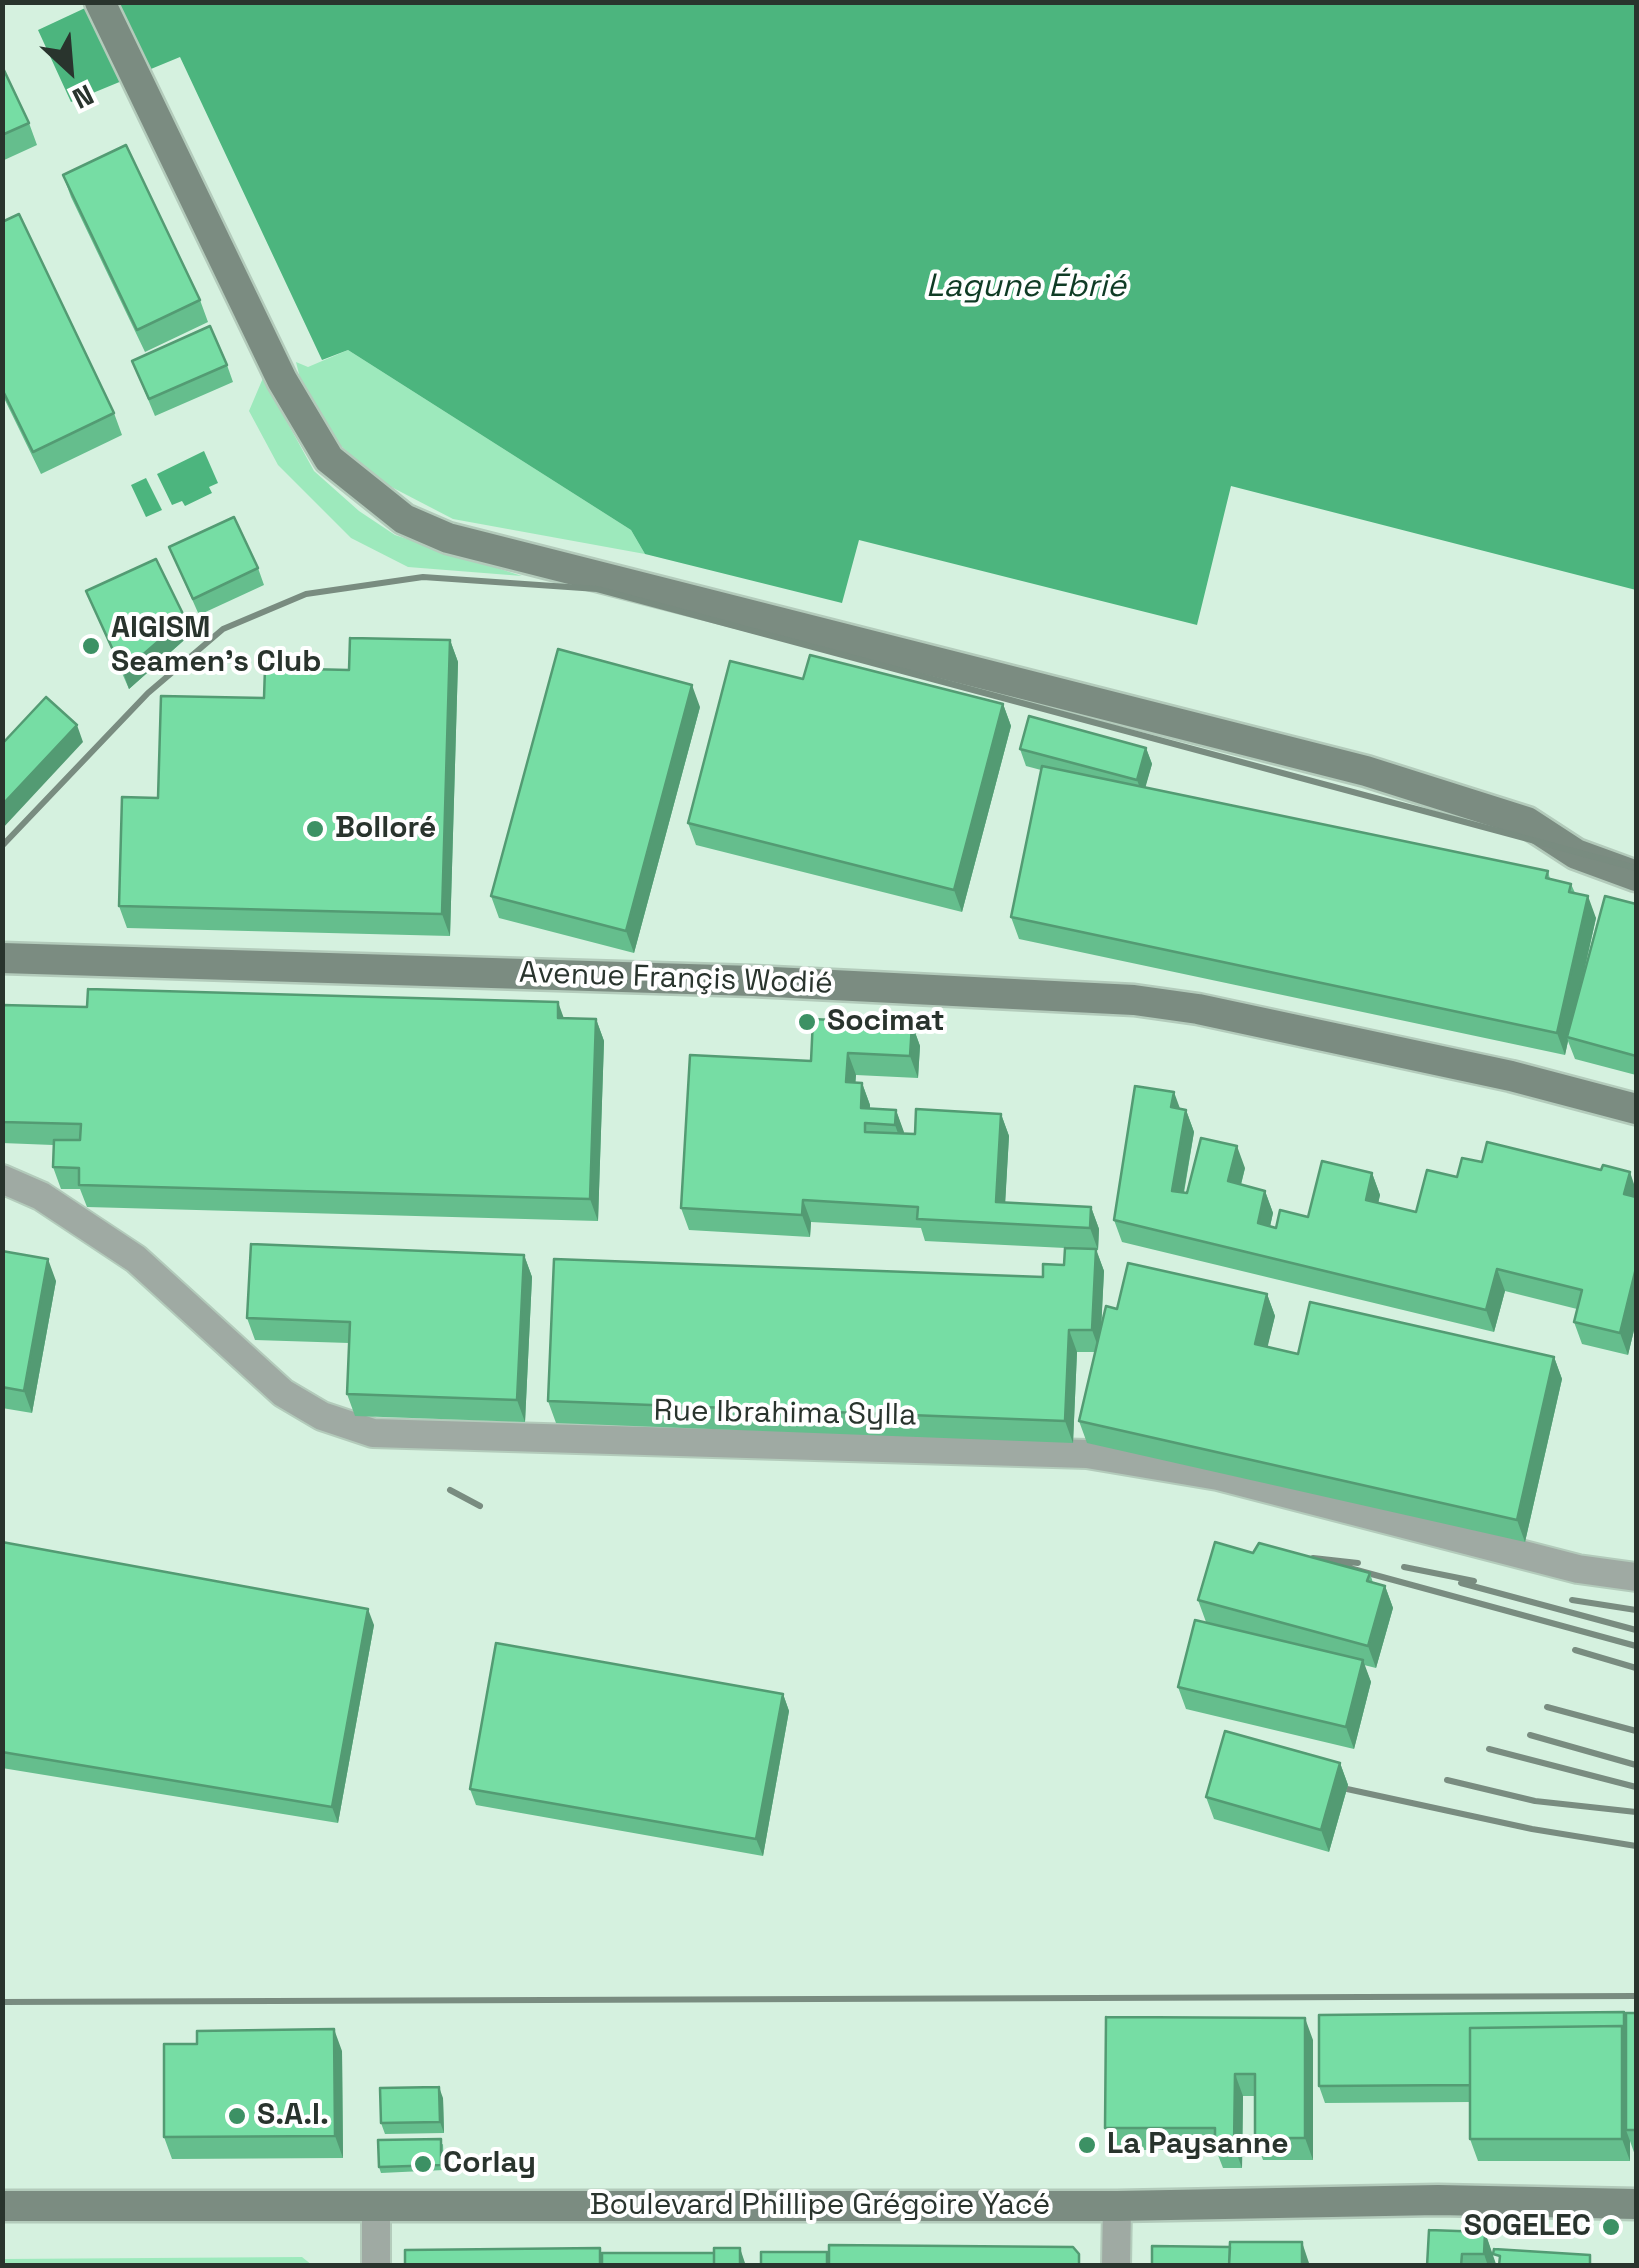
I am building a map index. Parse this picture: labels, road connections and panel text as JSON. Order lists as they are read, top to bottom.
{
  "streets": {
    "main road": ["Avenue Françis Wodié", "Boulevard Phillipe Grégoire Yacé"],
    "street": ["Rue Ibrahima Sylla"]
  },
  "water": ["Lagune Ébrié"],
  "places": [
    "AIGISM Seamen's Club",
    "Bolloré",
    "Socimat",
    "S.A.I.",
    "La Paysanne",
    "Corlay",
    "SOGELEC"
  ],
  "north": "bottom right"
}
